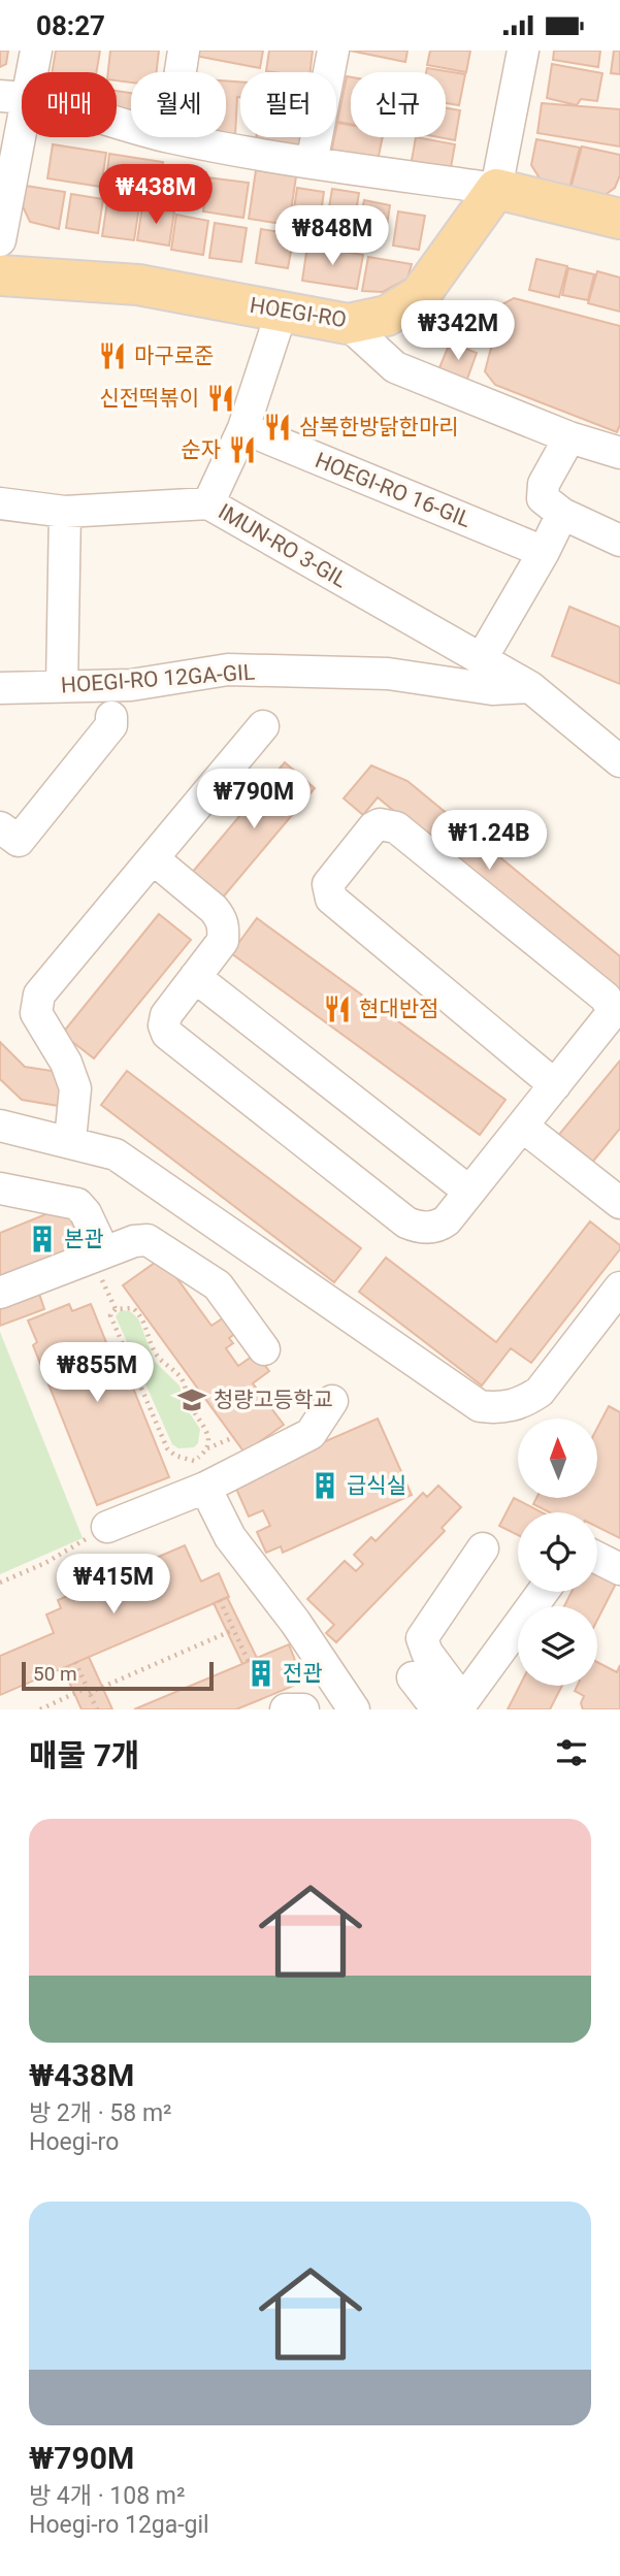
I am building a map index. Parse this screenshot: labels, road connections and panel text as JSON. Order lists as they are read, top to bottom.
{
  "streets": {
    "main road": ["HOEGI-RO"],
    "street": ["HOEGI-RO 16-GIL", "IMUN-RO 3-GIL", "HOEGI-RO 12GA-GIL"]
  },
  "crossings": [
    ["IMUN-RO 3-GIL", "HOEGI-RO 12GA-GIL"]
  ],
  "places": {
    "restaurant": [
      "마구로준",
      "신전떡볶이",
      "삼복한방닭한마리",
      "순자",
      "현대반점"
    ],
    "building": ["본관", "급식실", "전관"],
    "school or university": ["청량고등학교"]
  },
  "scale_bar": "50 m",
  "north": "top",
  "page": {
    "status": "08:27",
    "chip": [
      "매매",
      "월세",
      "필터",
      "신규"
    ],
    "price": [
      "₩438M",
      "₩848M",
      "₩342M",
      "₩790M",
      "₩1.24B",
      "₩855M",
      "₩415M"
    ],
    "scale": "50 m",
    "heading": "매물 7개",
    "list": [
      {
        "name": "₩438M",
        "note": "방 2개 · 58 m² · Hoegi-ro"
      },
      {
        "name": "₩790M",
        "note": "방 4개 · 108 m² · Hoegi-ro 12ga-gil"
      }
    ]
  }
}
